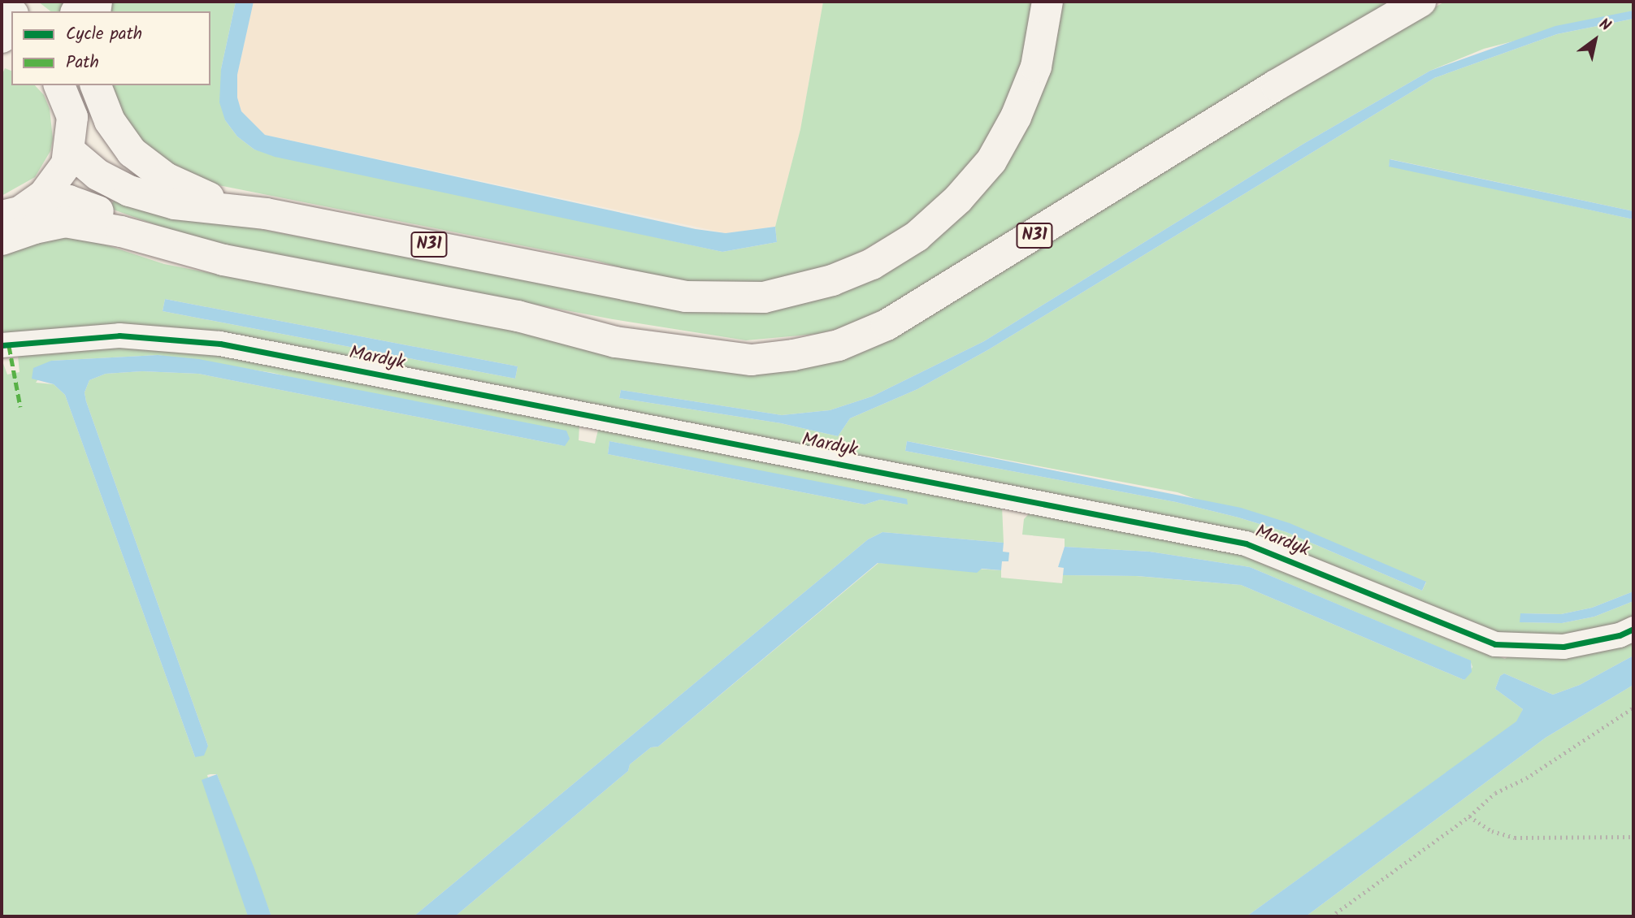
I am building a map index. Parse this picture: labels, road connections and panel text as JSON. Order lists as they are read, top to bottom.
{
  "streets": {
    "main road": ["N31"],
    "street": ["Mardyk"]
  },
  "legend": ["Cycle path", "Path"],
  "north": "top right"
}
